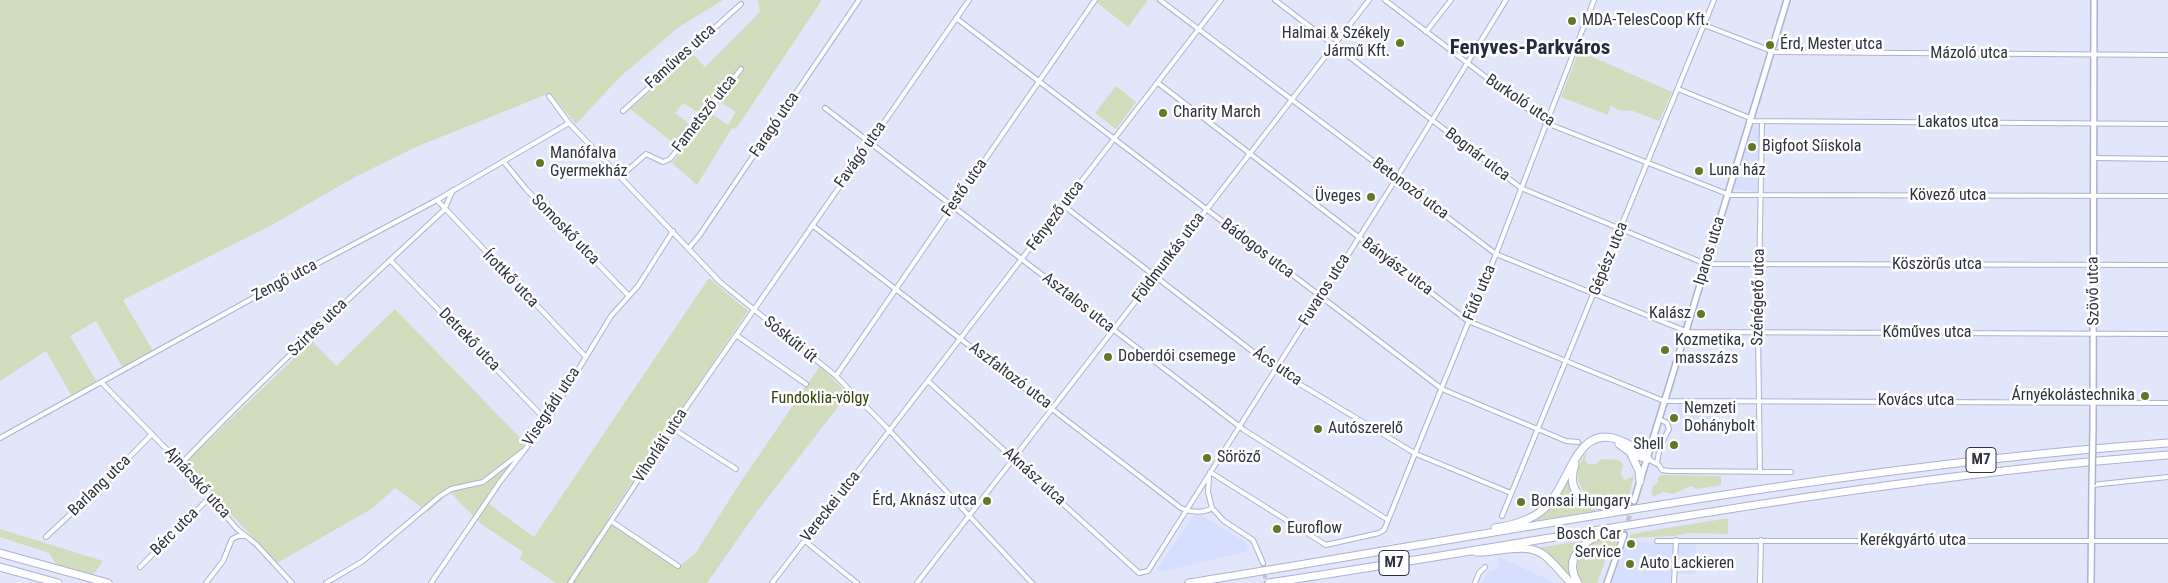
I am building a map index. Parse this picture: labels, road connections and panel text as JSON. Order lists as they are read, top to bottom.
{
  "streets": {
    "highway": ["M7"],
    "street": [
      "Mázoló utca",
      "Faműves utca",
      "Burkoló utca",
      "Fametsző utca",
      "Lakatos utca",
      "Faragó utca",
      "Favágó utca",
      "Bognár utca",
      "Festő utca",
      "Betonozó utca",
      "Kövező utca",
      "Fényező utca",
      "Somoskő utca",
      "Bádogos utca",
      "Iparos utca",
      "Földmunkás utca",
      "Gépész utca",
      "Köszörűs utca",
      "Bányász utca",
      "Írottkő utca",
      "Zengő utca",
      "Fuvaros utca",
      "Szövő utca",
      "Fűtő utca",
      "Szénégető utca",
      "Asztalos utca",
      "Szirtes utca",
      "Kőműves utca",
      "Detrekő utca",
      "Sóskúti út",
      "Ács utca",
      "Aszfaltozó utca",
      "Kovács utca",
      "Visegrádi utca",
      "Vihorláti utca",
      "Aknász utca",
      "Ajnácskő utca",
      "Barlang utca",
      "Vereckei utca",
      "Bérc utca",
      "Kerékgyártó utca"
    ]
  },
  "crossings": [
    ["Mázoló utca", "Iparos utca"],
    ["Mázoló utca", "Szövő utca"],
    ["Burkoló utca", "Kövező utca"],
    ["Burkoló utca", "Iparos utca"],
    ["Burkoló utca", "Gépész utca"],
    ["Burkoló utca", "Fuvaros utca"],
    ["Burkoló utca", "Fűtő utca"],
    ["Fametsző utca", "Sóskúti út"],
    ["Lakatos utca", "Iparos utca"],
    ["Lakatos utca", "Gépész utca"],
    ["Lakatos utca", "Szövő utca"],
    ["Lakatos utca", "Szénégető utca"],
    ["Faragó utca", "Sóskúti út"],
    ["Favágó utca", "Bádogos utca"],
    ["Favágó utca", "Asztalos utca"],
    ["Favágó utca", "Sóskúti út"],
    ["Favágó utca", "Aszfaltozó utca"],
    ["Favágó utca", "Vihorláti utca"],
    ["Bognár utca", "Iparos utca"],
    ["Bognár utca", "Földmunkás utca"],
    ["Bognár utca", "Gépész utca"],
    ["Bognár utca", "Köszörűs utca"],
    ["Bognár utca", "Fuvaros utca"],
    ["Bognár utca", "Fűtő utca"],
    ["Festő utca", "Bádogos utca"],
    ["Festő utca", "Asztalos utca"],
    ["Festő utca", "Sóskúti út"],
    ["Festő utca", "Aszfaltozó utca"],
    ["Betonozó utca", "Fényező utca"],
    ["Betonozó utca", "Iparos utca"],
    ["Betonozó utca", "Földmunkás utca"],
    ["Betonozó utca", "Gépész utca"],
    ["Betonozó utca", "Fuvaros utca"],
    ["Betonozó utca", "Fűtő utca"],
    ["Betonozó utca", "Kőműves utca"],
    ["Kövező utca", "Iparos utca"],
    ["Kövező utca", "Szövő utca"],
    ["Kövező utca", "Szénégető utca"],
    ["Fényező utca", "Bádogos utca"],
    ["Fényező utca", "Bányász utca"],
    ["Fényező utca", "Asztalos utca"],
    ["Fényező utca", "Sóskúti út"],
    ["Fényező utca", "Ács utca"],
    ["Fényező utca", "Aszfaltozó utca"],
    ["Fényező utca", "Aknász utca"],
    ["Fényező utca", "Vereckei utca"],
    ["Somoskő utca", "Zengő utca"],
    ["Somoskő utca", "Visegrádi utca"],
    ["Bádogos utca", "Földmunkás utca"],
    ["Bádogos utca", "Gépész utca"],
    ["Bádogos utca", "Fuvaros utca"],
    ["Bádogos utca", "Fűtő utca"],
    ["Iparos utca", "Köszörűs utca"],
    ["Iparos utca", "Bányász utca"],
    ["Iparos utca", "Kőműves utca"],
    ["Iparos utca", "Kovács utca"],
    ["Földmunkás utca", "Bányász utca"],
    ["Földmunkás utca", "Asztalos utca"],
    ["Földmunkás utca", "Sóskúti út"],
    ["Földmunkás utca", "Ács utca"],
    ["Földmunkás utca", "Aszfaltozó utca"],
    ["Földmunkás utca", "Aknász utca"],
    ["Gépész utca", "Bányász utca"],
    ["Gépész utca", "Ács utca"],
    ["Köszörűs utca", "Szövő utca"],
    ["Köszörűs utca", "Szénégető utca"],
    ["Bányász utca", "Fuvaros utca"],
    ["Bányász utca", "Fűtő utca"],
    ["Bányász utca", "Kovács utca"],
    ["Írottkő utca", "Zengő utca"],
    ["Írottkő utca", "Szirtes utca"],
    ["Írottkő utca", "Visegrádi utca"],
    ["Zengő utca", "Szirtes utca"],
    ["Zengő utca", "Sóskúti út"],
    ["Zengő utca", "Ajnácskő utca"],
    ["Fuvaros utca", "Fűtő utca"],
    ["Fuvaros utca", "Asztalos utca"],
    ["Fuvaros utca", "Ács utca"],
    ["Fuvaros utca", "Aszfaltozó utca"],
    ["Fuvaros utca", "Aknász utca"],
    ["Szövő utca", "Kőműves utca"],
    ["Szövő utca", "Kovács utca"],
    ["Szövő utca", "Kerékgyártó utca"],
    ["Fűtő utca", "Asztalos utca"],
    ["Fűtő utca", "Ács utca"],
    ["Szénégető utca", "Kőműves utca"],
    ["Szénégető utca", "Kovács utca"],
    ["Szirtes utca", "Detrekő utca"],
    ["Szirtes utca", "Ajnácskő utca"],
    ["Detrekő utca", "Visegrádi utca"],
    ["Sóskúti út", "Visegrádi utca"],
    ["Sóskúti út", "Vihorláti utca"],
    ["Sóskúti út", "Vereckei utca"],
    ["Ajnácskő utca", "Barlang utca"],
    ["Ajnácskő utca", "Bérc utca"]
  ],
  "districts": ["Fenyves-Parkváros"],
  "parks": ["Fundoklia-völgy"],
  "places": [
    "MDA-TelesCoop Kft.",
    "Halmai & Székely Jármű Kft.",
    "Érd, Mester utca",
    "Charity March",
    "Bigfoot Síiskola",
    "Manófalva Gyermekház",
    "Luna ház",
    "Üveges",
    "Kalász",
    "Kozmetika, masszázs",
    "Doberdói csemege",
    "Árnyékolástechnika",
    "Nemzeti Dohánybolt",
    "Autószerelő",
    "Shell",
    "Söröző",
    "Érd, Aknász utca",
    "Bonsai Hungary",
    "Euroflow",
    "Bosch Car Service",
    "Auto Lackieren"
  ]
}
